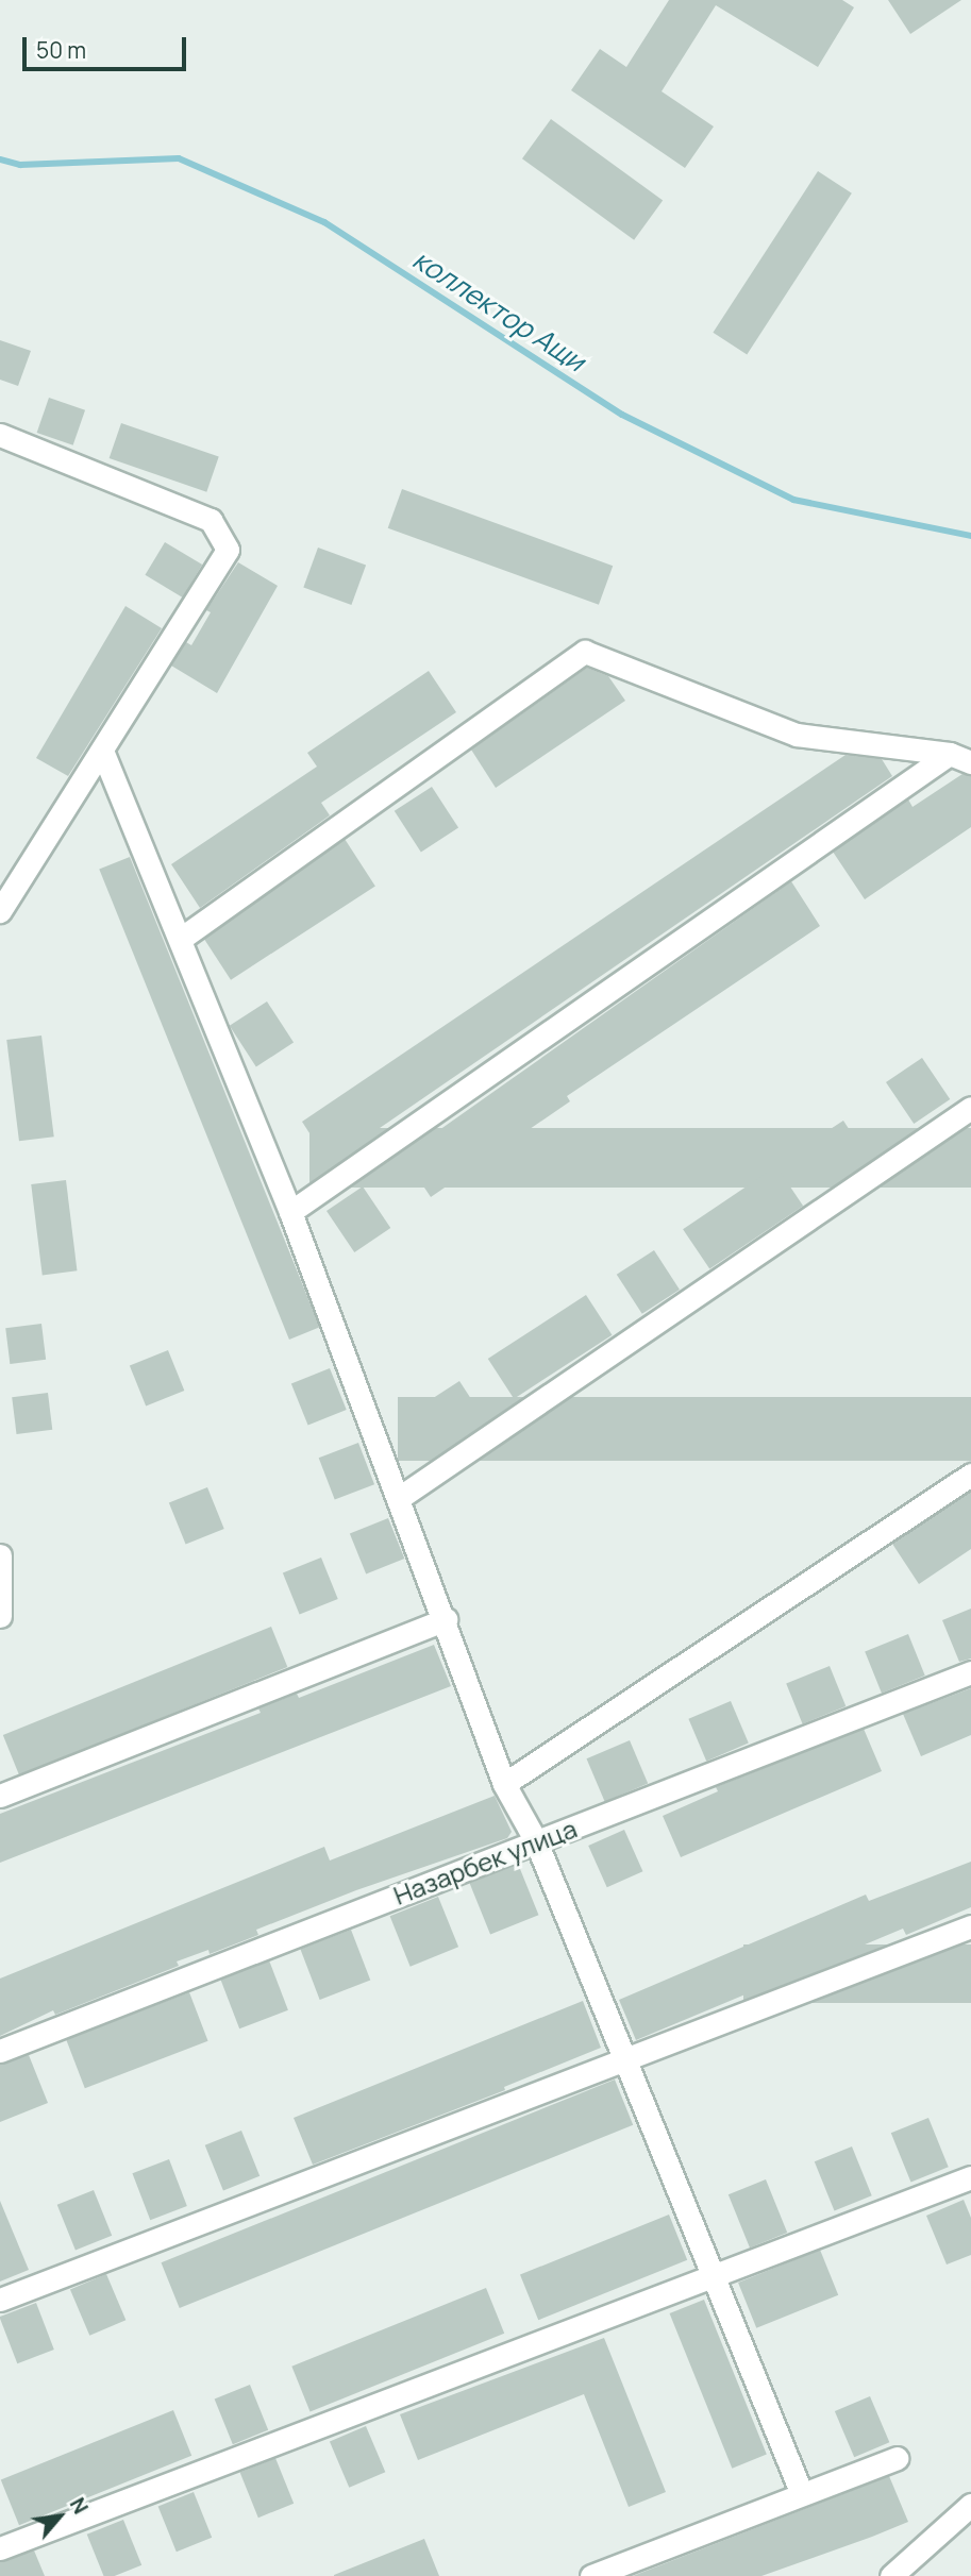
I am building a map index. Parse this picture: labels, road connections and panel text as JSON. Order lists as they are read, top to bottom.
{
  "streets": {
    "street": ["Назарбек улица"]
  },
  "water": ["коллектор Ащи"],
  "scale_bar": "50 m",
  "north": "top right"
}
